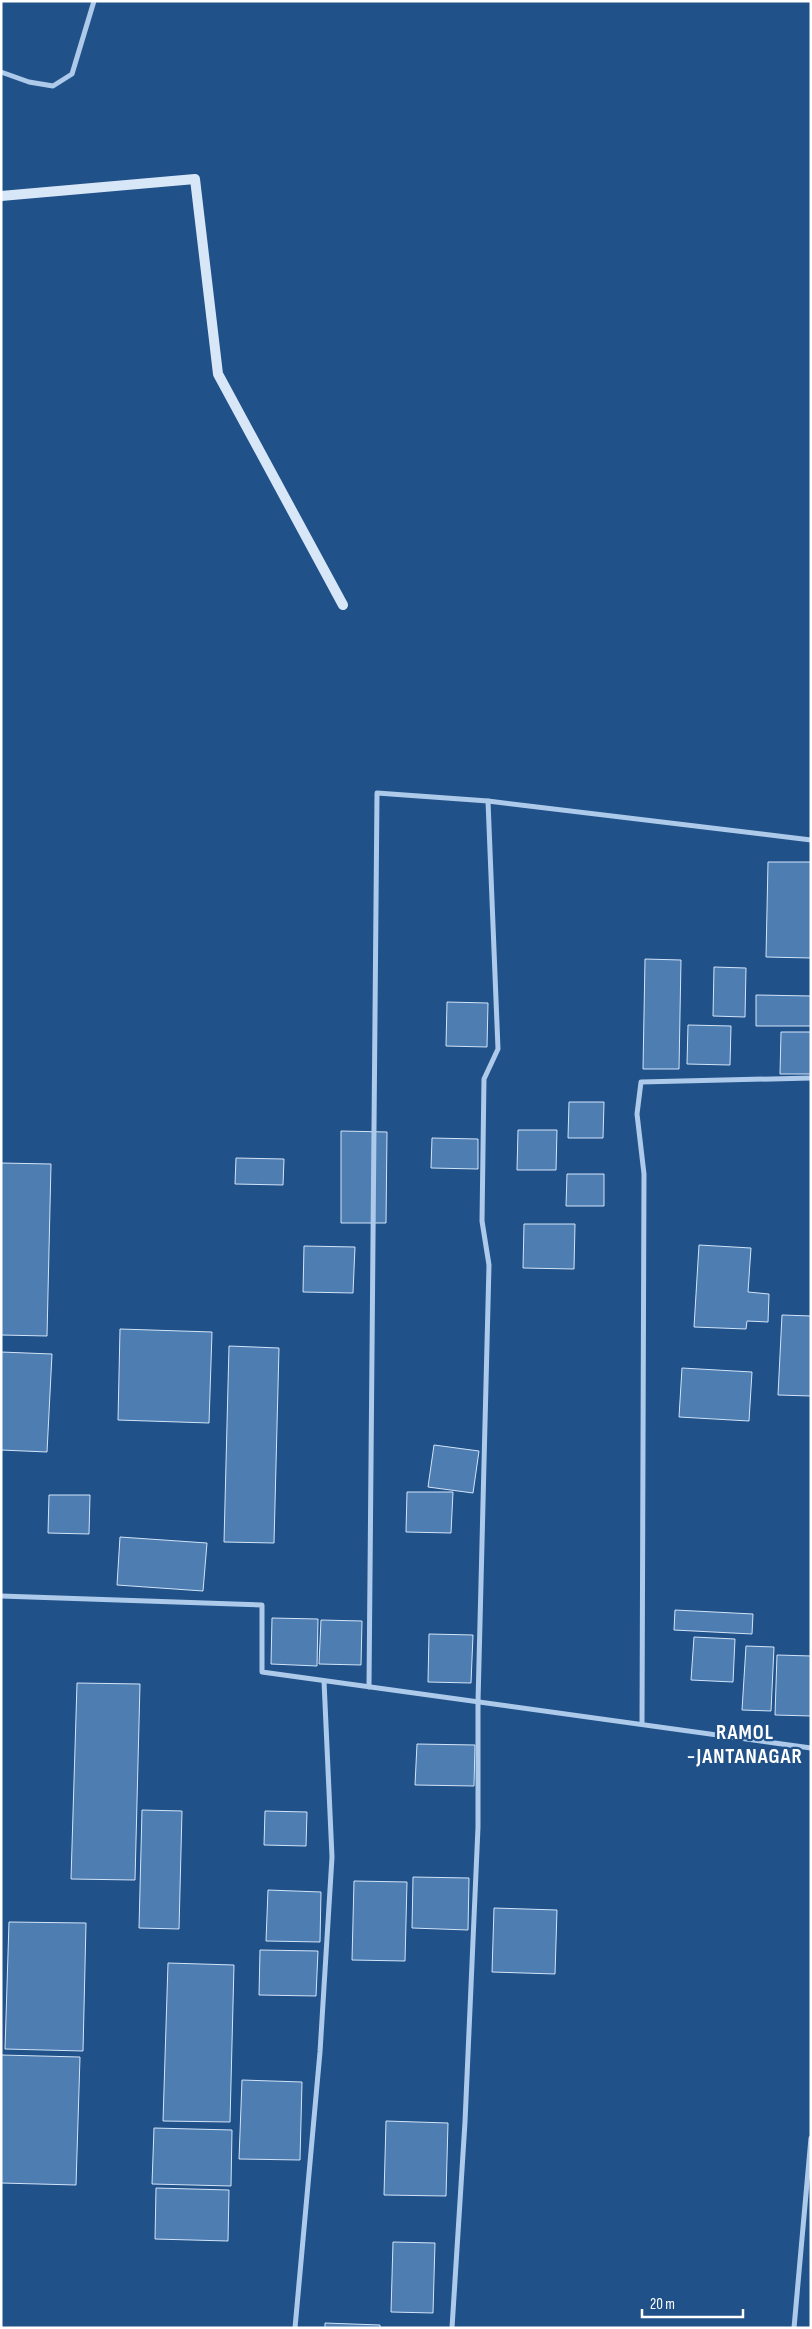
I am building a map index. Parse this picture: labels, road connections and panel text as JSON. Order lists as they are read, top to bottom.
{
  "districts": ["RAMOL -JANTANAGAR"],
  "scale_bar": "20 m"
}
